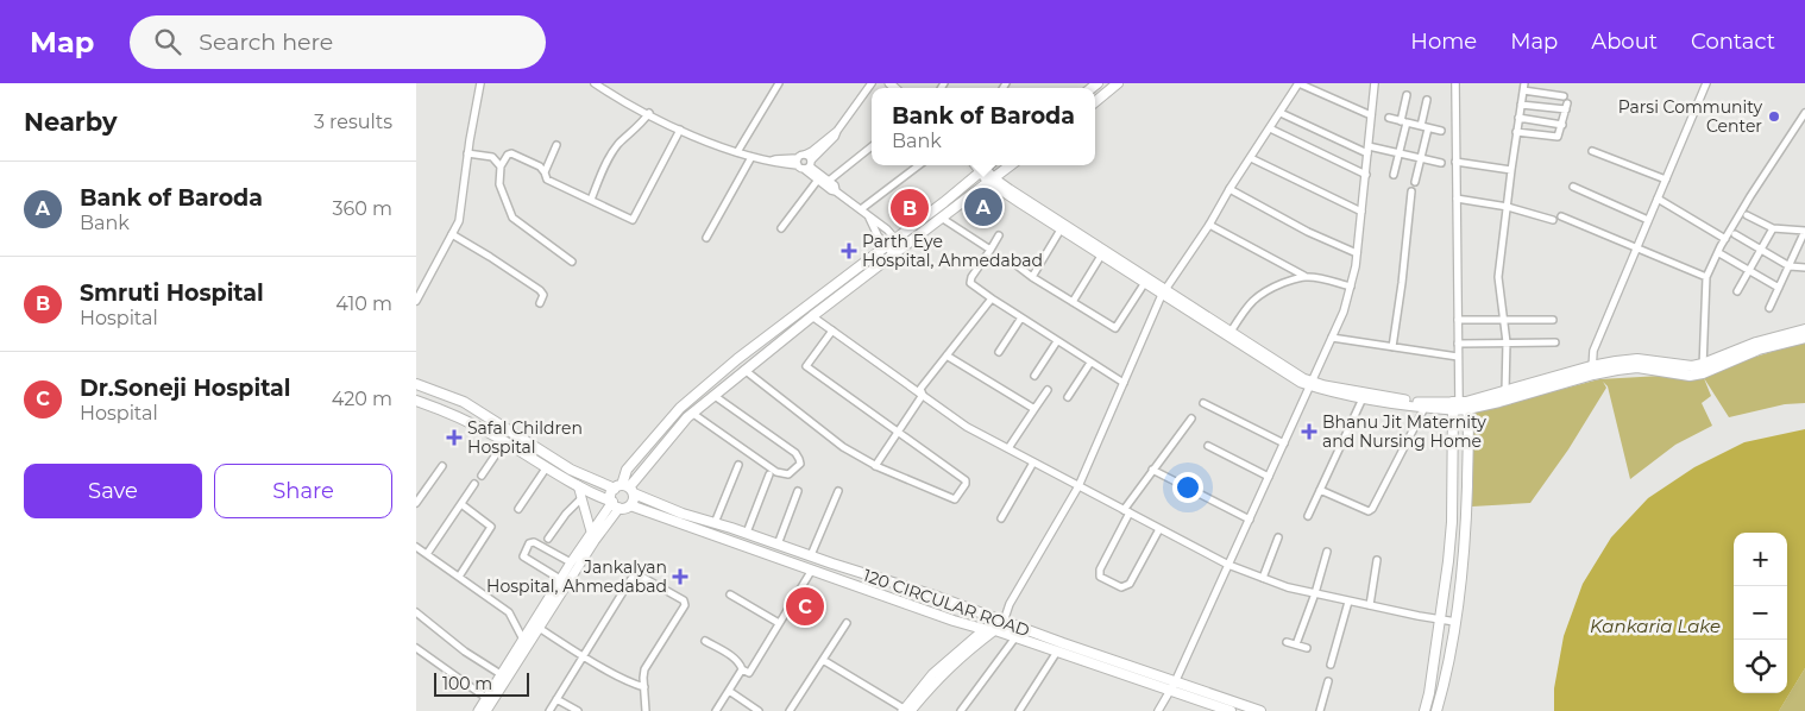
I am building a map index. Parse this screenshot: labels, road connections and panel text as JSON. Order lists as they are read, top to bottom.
{
  "streets": {
    "main road": ["120 CIRCULAR ROAD"]
  },
  "water": ["Kankaria Lake"],
  "places": {
    "other": ["Parsi Community Center"],
    "health": [
      "Parth Eye Hospital, Ahmedabad",
      "Bhanu Jit Maternity and Nursing Home",
      "Safal Children Hospital",
      "Jankalyan Hospital, Ahmedabad"
    ]
  },
  "scale_bar": "100 m",
  "page": {
    "header": "Map",
    "search": "Search here",
    "nav": [
      "Home",
      "Map",
      "About",
      "Contact"
    ],
    "heading": ["Nearby", "3 results"],
    "popup": ["Bank of Baroda", "Bank"],
    "list": [
      {
        "mark": "A",
        "name": "Bank of Baroda",
        "note": "Bank",
        "value": "360 m"
      },
      {
        "mark": "B",
        "name": "Smruti Hospital",
        "note": "Hospital",
        "value": "410 m"
      },
      {
        "mark": "C",
        "name": "Dr.Soneji Hospital",
        "note": "Hospital",
        "value": "420 m"
      }
    ],
    "pins": ["A", "B", "C"],
    "buttons": ["Save", "Share"],
    "map_buttons": ["+", "−"],
    "scale": "100 m"
  }
}
